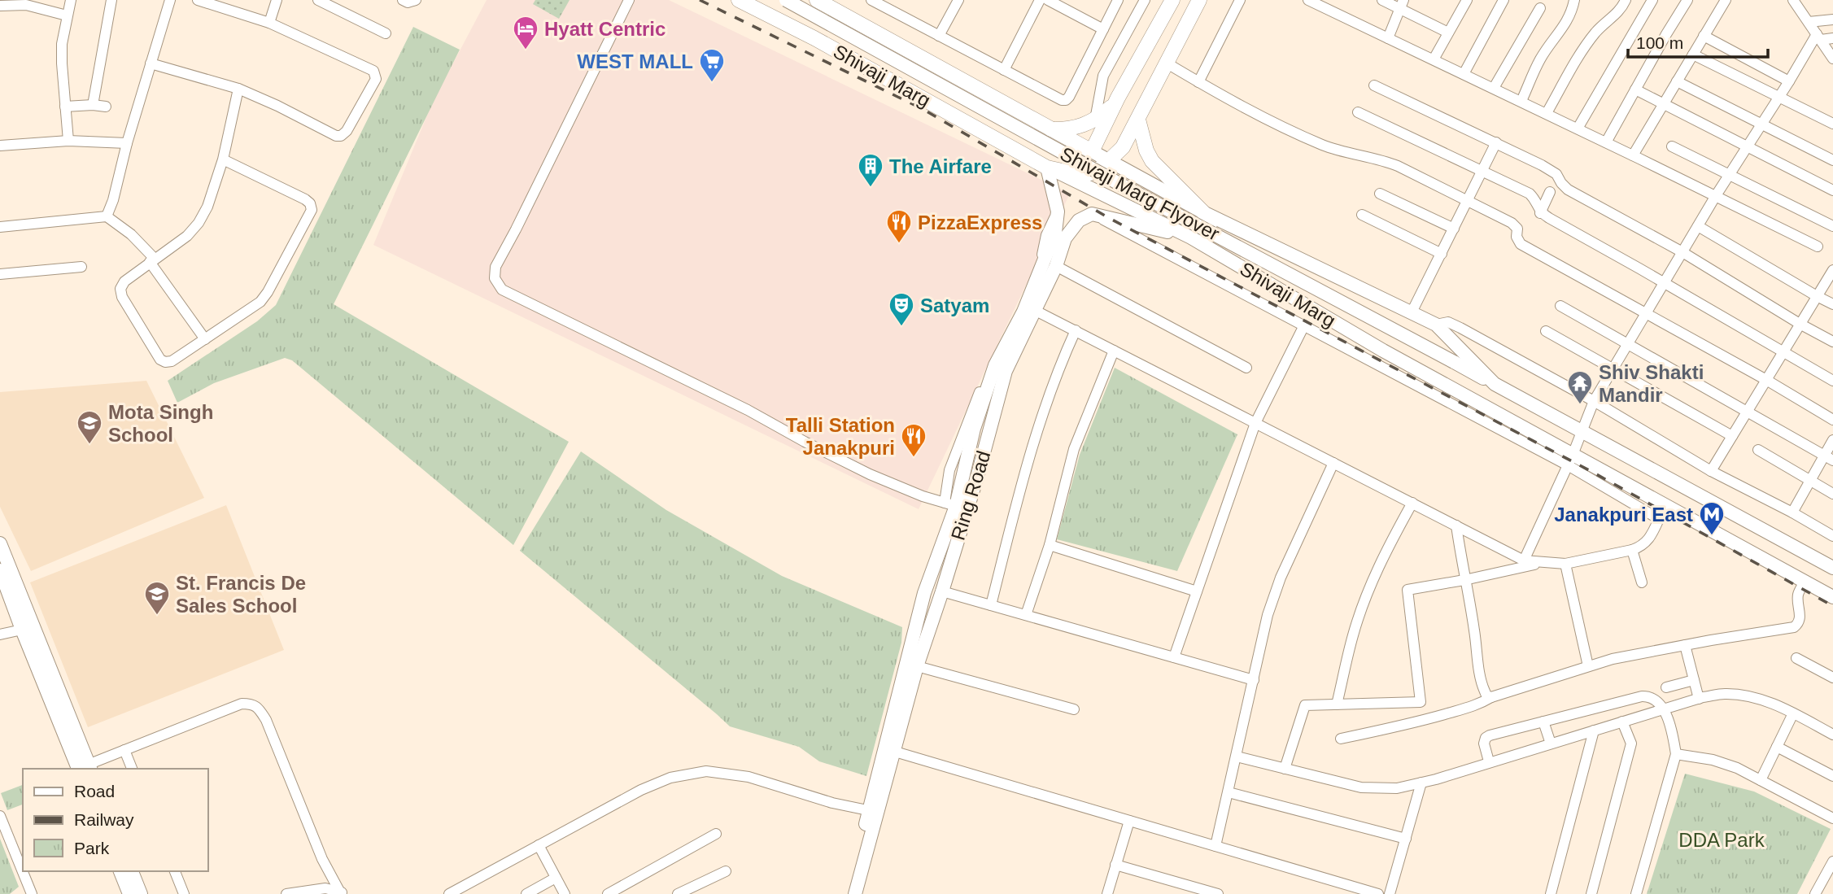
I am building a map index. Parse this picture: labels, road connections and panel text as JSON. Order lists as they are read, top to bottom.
{
  "streets": {
    "main road": ["Shivaji Marg", "Shivaji Marg Flyover", "Ring Road"]
  },
  "crossings": [
    ["Shivaji Marg", "Shivaji Marg Flyover"],
    ["Shivaji Marg", "Ring Road"]
  ],
  "parks": ["DDA Park"],
  "places": {
    "hotel": ["Hyatt Centric"],
    "supermarket": ["WEST MALL"],
    "building": ["The Airfare"],
    "restaurant": ["PizzaExpress", "Talli Station Janakpuri"],
    "theatre": ["Satyam"],
    "temple": ["Shiv Shakti Mandir"],
    "school or university": ["Mota Singh School", "St. Francis De Sales School"],
    "metro station": ["Janakpuri East"]
  },
  "legend": ["Road", "Railway", "Park"],
  "scale_bar": "100 m"
}
